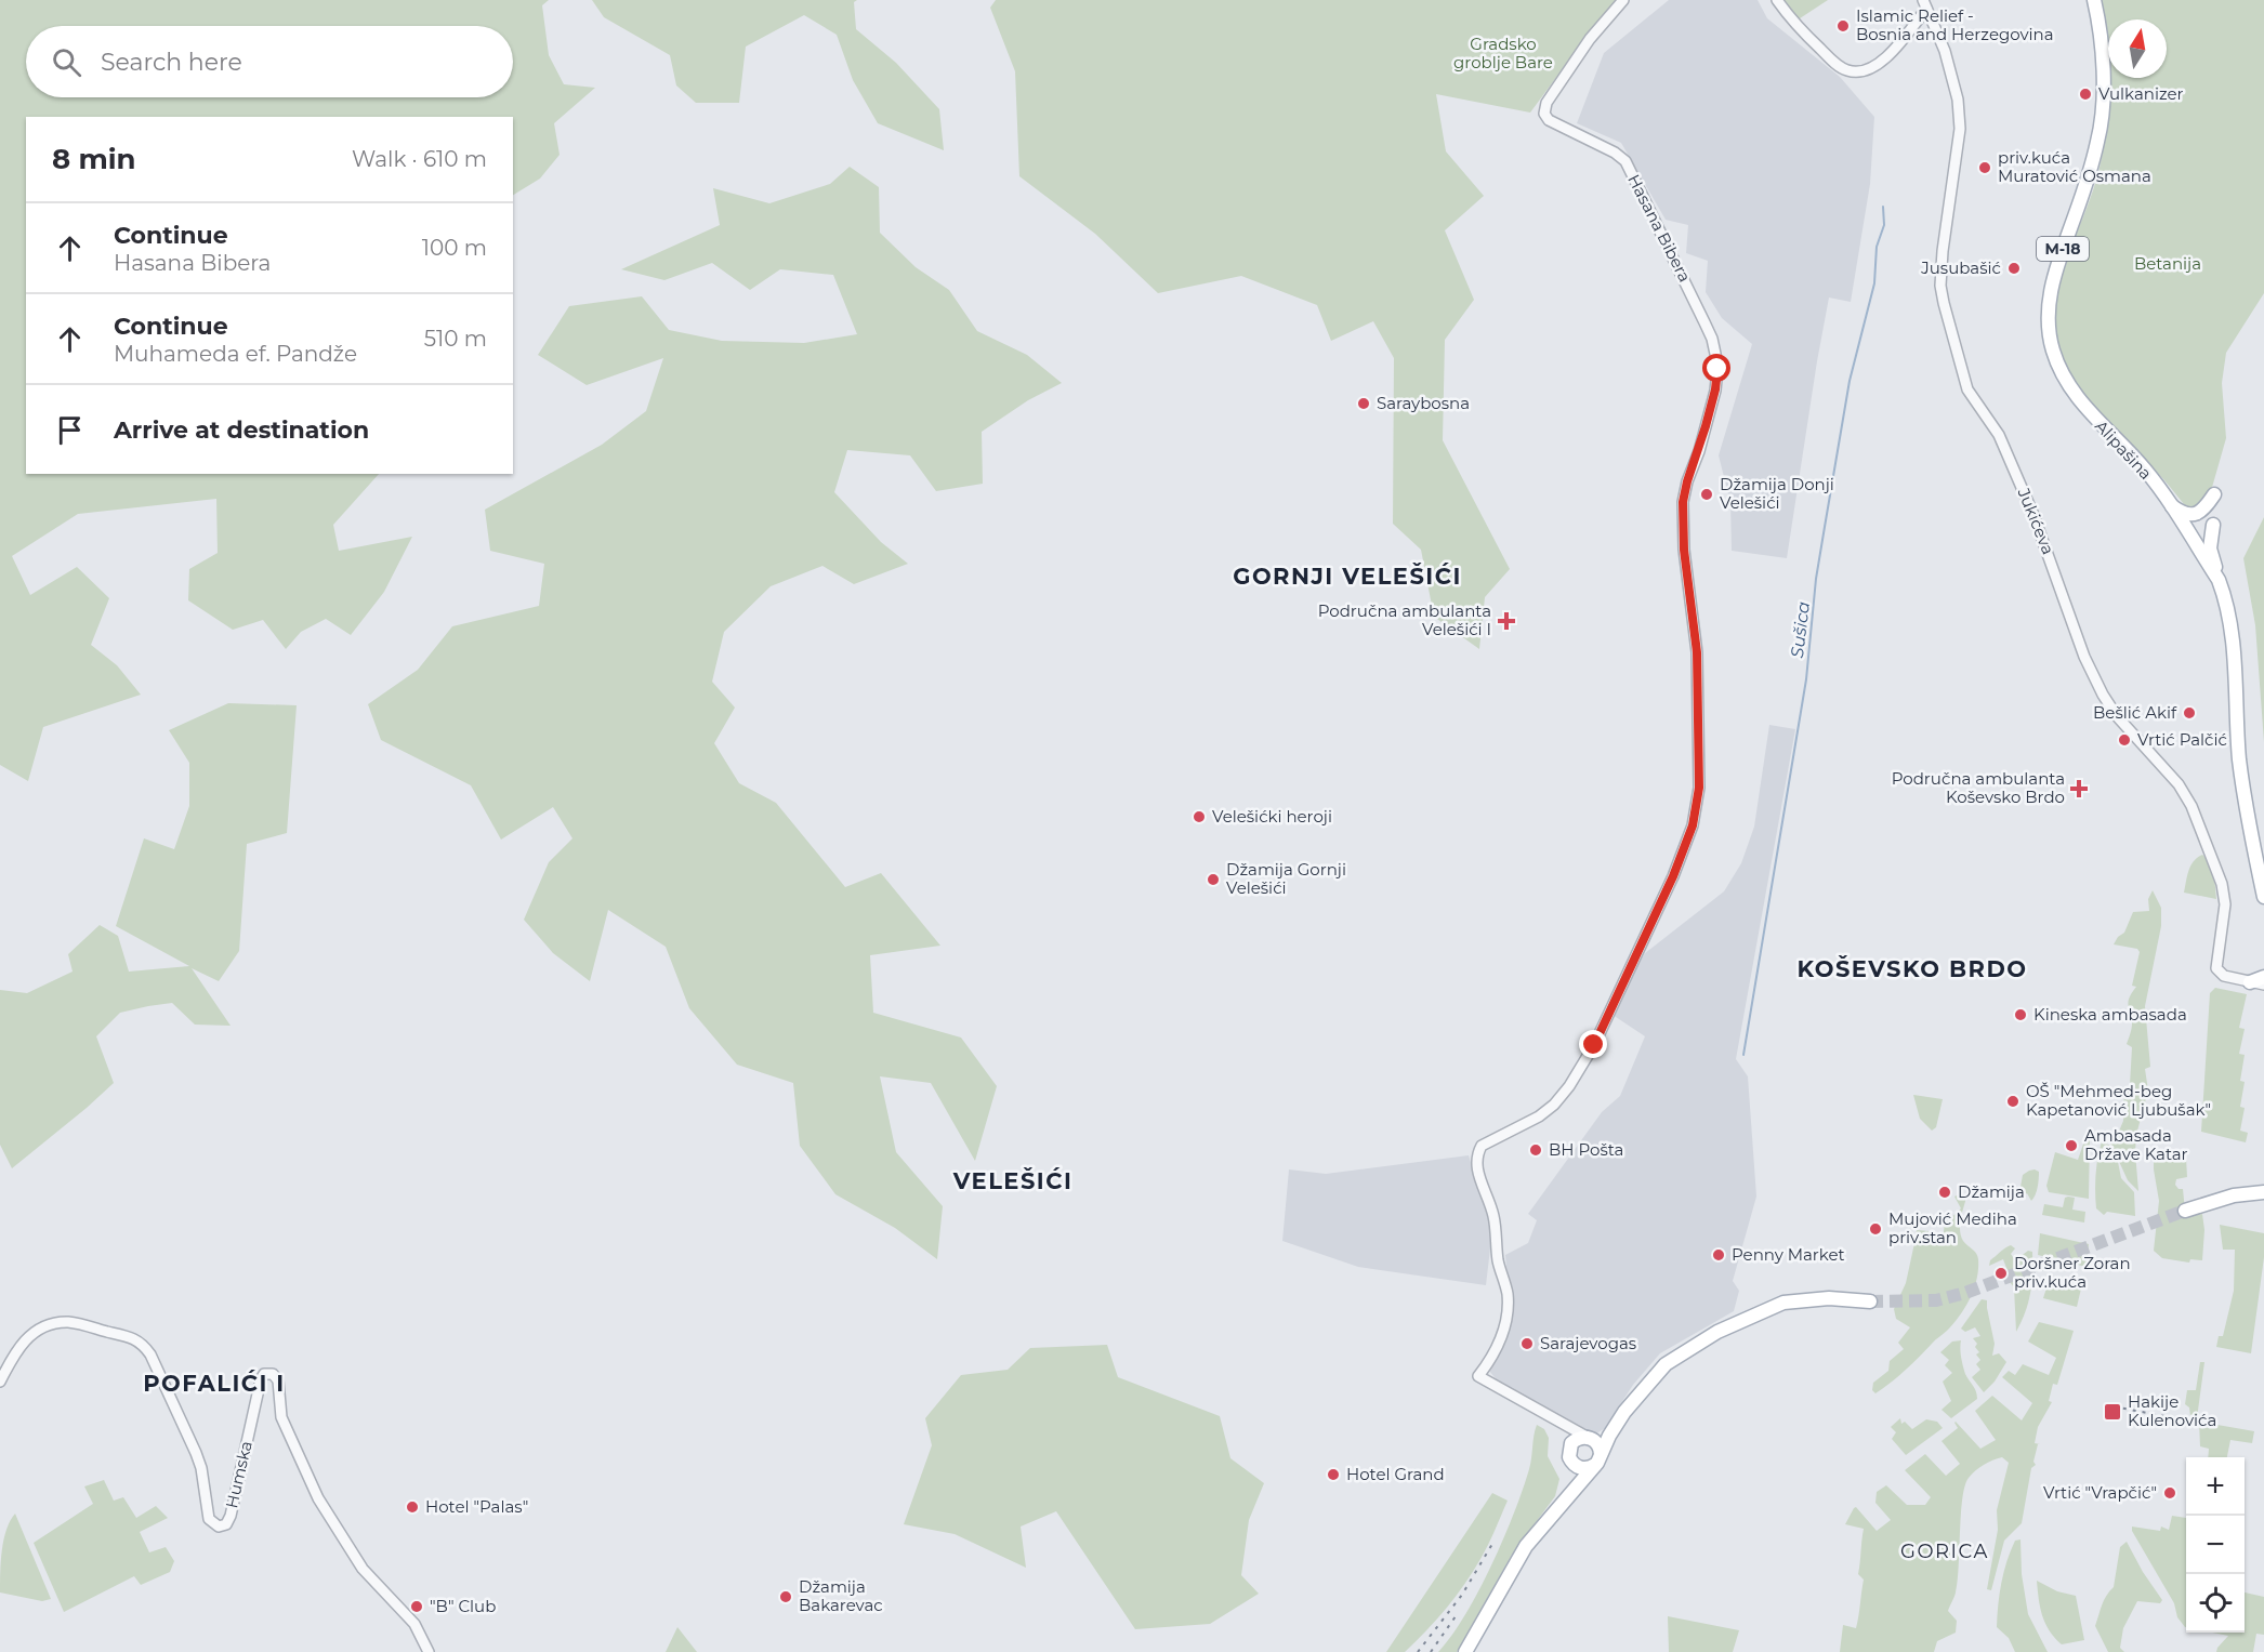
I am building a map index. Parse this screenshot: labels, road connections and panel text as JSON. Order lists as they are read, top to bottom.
{
  "streets": {
    "main road": ["M-18", "Alipašina"],
    "street": ["Hasana Bibera", "Jukićeva", "Humska"]
  },
  "districts": [
    "GORNJI VELEŠIĆI",
    "KOŠEVSKO BRDO",
    "VELEŠIĆI",
    "POFALIĆI I",
    "GORICA"
  ],
  "water": ["Sušica"],
  "parks": ["Gradsko groblje Bare", "Betanija"],
  "places": {
    "other": [
      "Islamic Relief - Bosnia and Herzegovina",
      "Vulkanizer",
      "priv.kuća Muratović Osmana",
      "Jusubašić",
      "Saraybosna",
      "Džamija Donji Velešići",
      "Bešlić Akif",
      "Vrtić Palčić",
      "Velešićki heroji",
      "Džamija Gornji Velešići",
      "Kineska ambasada",
      "OŠ \"Mehmed-beg Kapetanović Ljubušak\"",
      "Ambasada Države Katar",
      "BH Pošta",
      "Džamija",
      "Mujović Mediha priv.stan",
      "Penny Market",
      "Doršner Zoran priv.kuća",
      "Sarajevogas",
      "Hotel Grand",
      "Vrtić \"Vrapčić\"",
      "Hotel \"Palas\"",
      "Džamija Bakarevac",
      "\"B\" Club"
    ],
    "health": ["Područna ambulanta Velešići I", "Područna ambulanta Koševsko Brdo"],
    "transit": ["Hakije Kulenovića"]
  },
  "north": "top",
  "page": {
    "search": "Search here",
    "heading": ["8 min", "Walk · 610 m"],
    "list": [
      ["Continue", "Hasana Bibera", "100 m"],
      ["Continue", "Muhameda ef. Pandže", "510 m"],
      "Arrive at destination"
    ],
    "map_buttons": ["+", "−"]
  }
}
